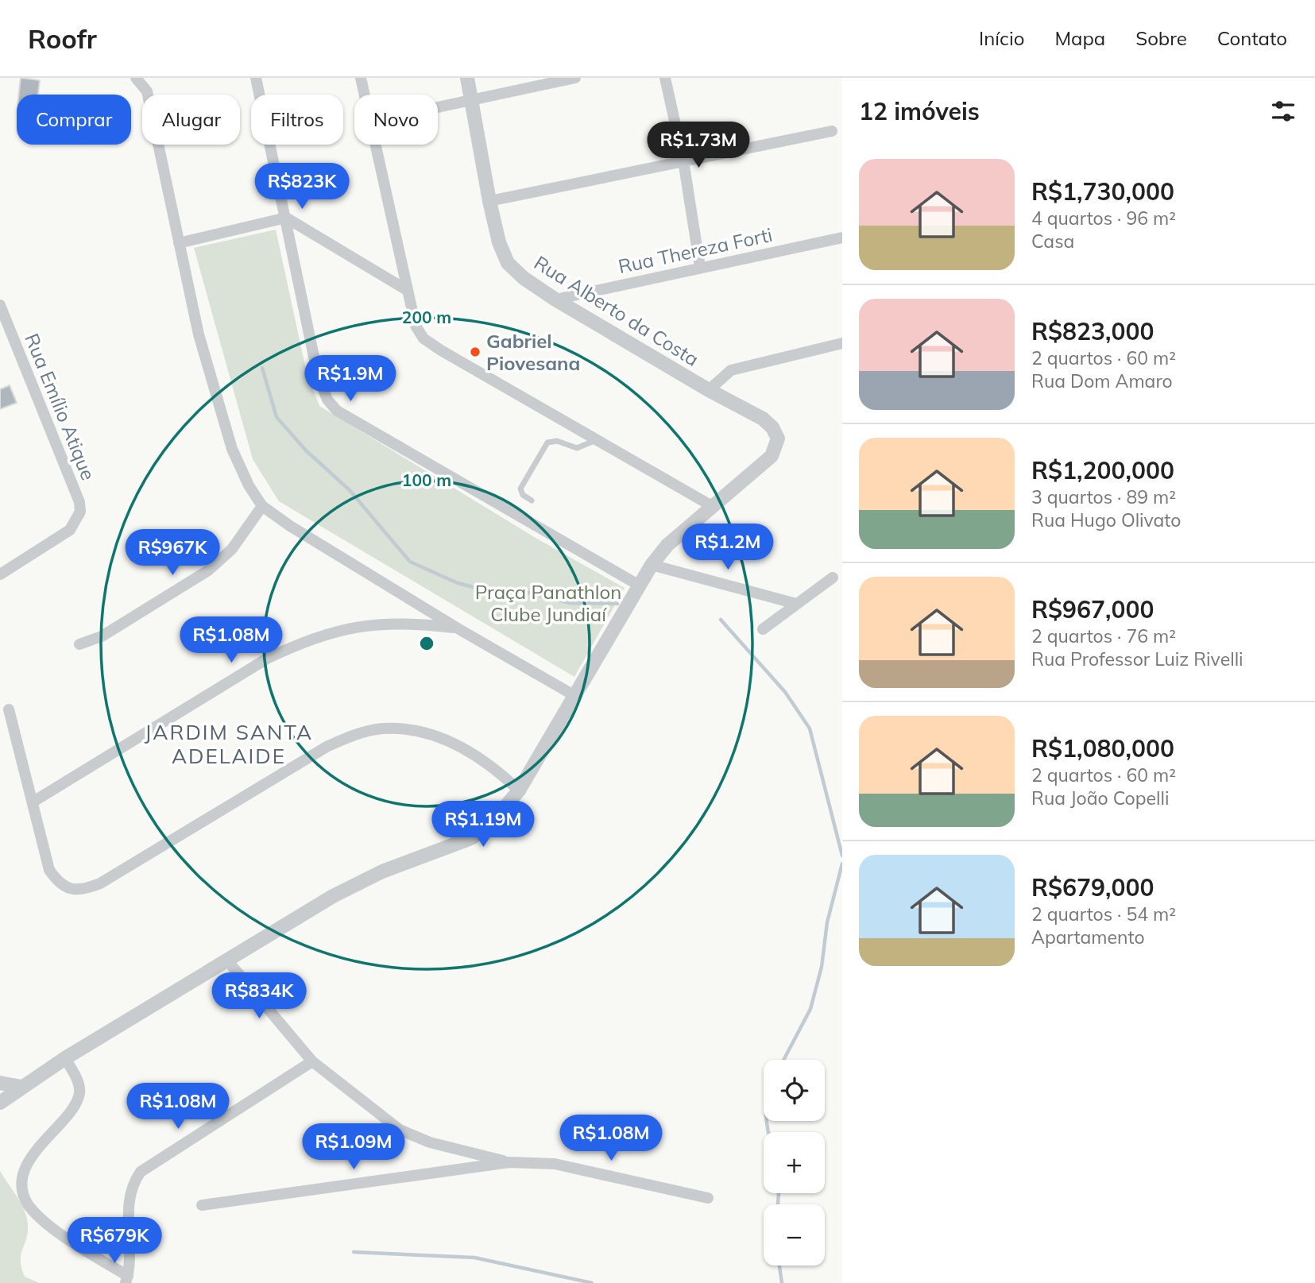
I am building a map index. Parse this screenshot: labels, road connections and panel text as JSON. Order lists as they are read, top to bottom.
{
  "streets": {
    "street": ["Rua Thereza Forti", "Rua Alberto da Costa", "Rua Emílio Atique"]
  },
  "crossings": [
    ["Rua Thereza Forti", "Rua Alberto da Costa"]
  ],
  "districts": ["JARDIM SANTA ADELAIDE"],
  "parks": ["Praça Panathlon Clube Jundiaí"],
  "places": ["Gabriel Piovesana"],
  "page": {
    "header": "Roofr",
    "nav": [
      "Início",
      "Mapa",
      "Sobre",
      "Contato"
    ],
    "heading": "12 imóveis",
    "chip": [
      "Comprar",
      "Alugar",
      "Filtros",
      "Novo"
    ],
    "price": [
      "R$1.73M",
      "R$823K",
      "R$1.9M",
      "R$1.2M",
      "R$967K",
      "R$1.08M",
      "R$1.19M",
      "R$834K",
      "R$1.08M",
      "R$1.08M",
      "R$1.09M",
      "R$679K"
    ],
    "list": [
      {
        "name": "R$1,730,000",
        "note": "4 quartos · 96 m² · Casa"
      },
      {
        "name": "R$823,000",
        "note": "2 quartos · 60 m² · Rua Dom Amaro"
      },
      {
        "name": "R$1,200,000",
        "note": "3 quartos · 89 m² · Rua Hugo Olivato"
      },
      {
        "name": "R$967,000",
        "note": "2 quartos · 76 m² · Rua Professor Luiz Rivelli"
      },
      {
        "name": "R$1,080,000",
        "note": "2 quartos · 60 m² · Rua João Copelli"
      },
      {
        "name": "R$679,000",
        "note": "2 quartos · 54 m² · Apartamento"
      }
    ],
    "map_buttons": ["+", "−"]
  },
  "rings": ["200 m", "100 m"]
}
